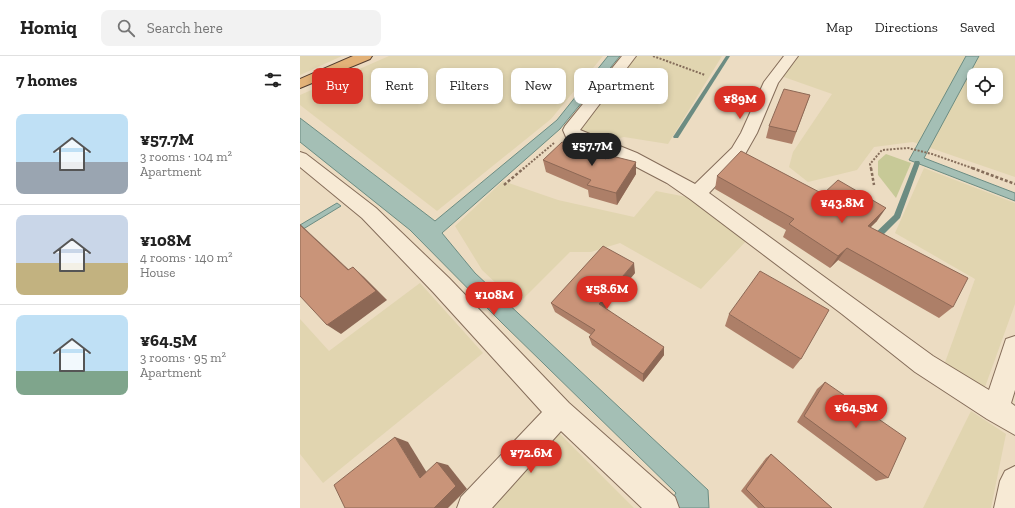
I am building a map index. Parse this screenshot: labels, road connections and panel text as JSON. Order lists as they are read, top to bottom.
{
  "page": {
    "header": "Homiq",
    "search": "Search here",
    "nav": ["Map", "Directions", "Saved"],
    "heading": "7 homes",
    "chip": [
      "Buy",
      "Rent",
      "Filters",
      "New",
      "Apartment"
    ],
    "price": [
      "¥89M",
      "¥57.7M",
      "¥43.8M",
      "¥58.6M",
      "¥108M",
      "¥64.5M",
      "¥72.6M"
    ],
    "list": [
      {
        "name": "¥57.7M",
        "note": "3 rooms · 104 m² · Apartment"
      },
      {
        "name": "¥108M",
        "note": "4 rooms · 140 m² · House"
      },
      {
        "name": "¥64.5M",
        "note": "3 rooms · 95 m² · Apartment"
      }
    ]
  }
}
